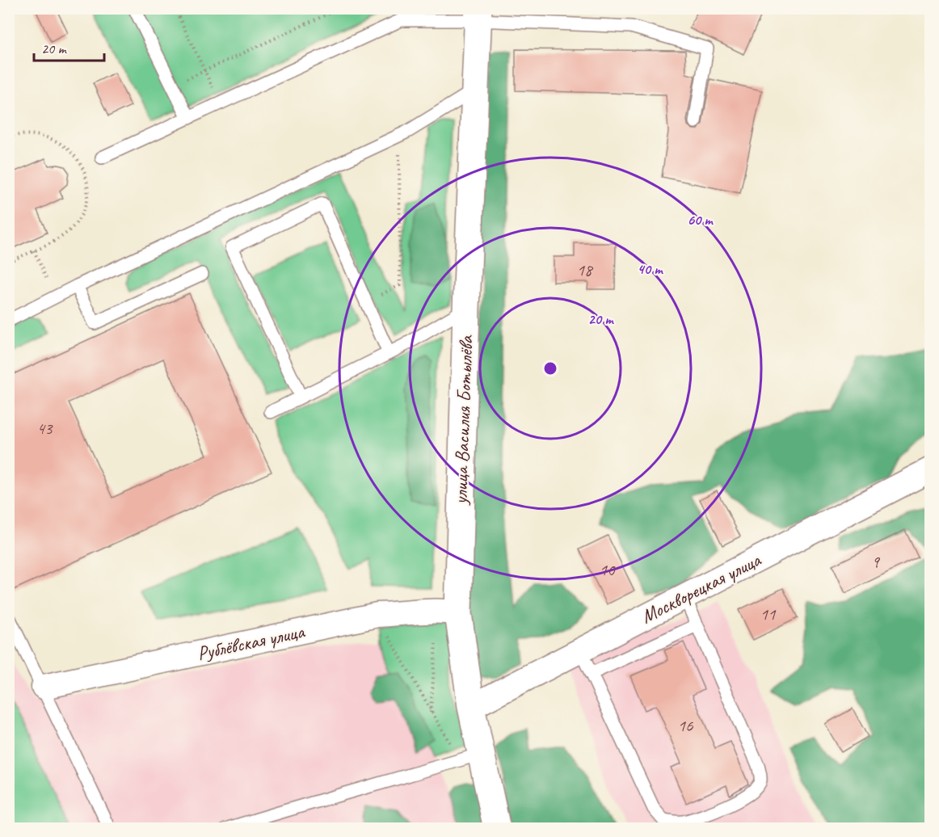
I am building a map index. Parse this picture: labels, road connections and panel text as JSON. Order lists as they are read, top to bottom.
{
  "streets": {
    "street": ["улица Василия Ботылёва", "Москворецкая улица", "Рублёвская улица"]
  },
  "crossings": [
    ["улица Василия Ботылёва", "Москворецкая улица"],
    ["улица Василия Ботылёва", "Рублёвская улица"]
  ],
  "house_numbers": [
    "18",
    "43",
    "9",
    "10",
    "11",
    "16"
  ],
  "scale_bar": "20 m",
  "rings": ["60 m", "40 m", "20 m"]
}
